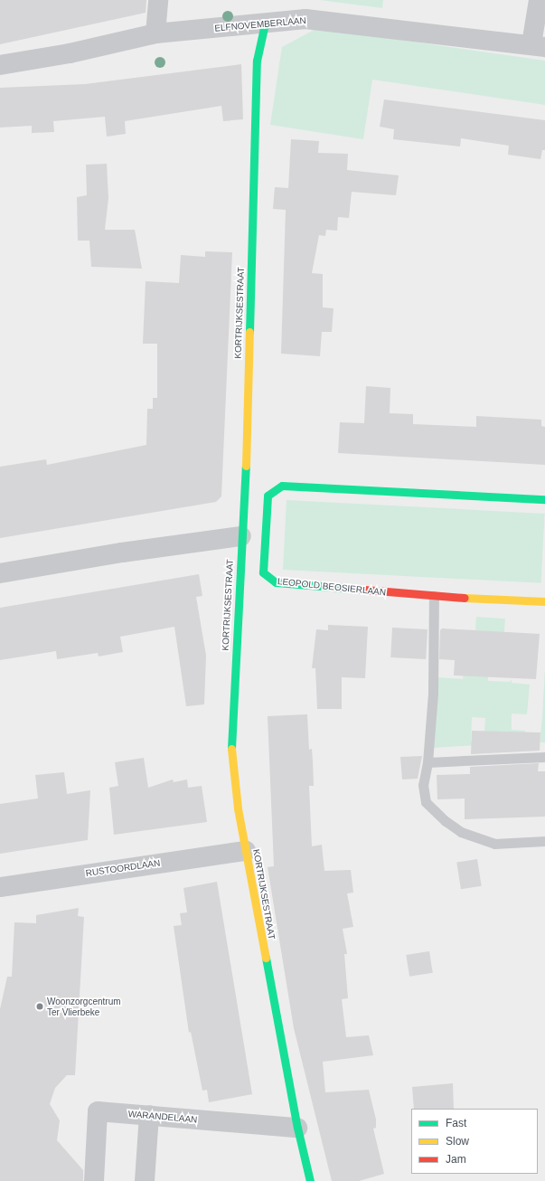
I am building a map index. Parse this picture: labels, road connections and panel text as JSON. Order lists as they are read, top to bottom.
{
  "streets": {
    "street": [
      "ELFNOVEMBERLAAN",
      "KORTRIJKSESTRAAT",
      "LEOPOLD BEOSIERLAAN",
      "RUSTOORDLAAN",
      "WARANDELAAN"
    ]
  },
  "crossings": [
    ["ELFNOVEMBERLAAN", "KORTRIJKSESTRAAT"],
    ["KORTRIJKSESTRAAT", "RUSTOORDLAAN"],
    ["KORTRIJKSESTRAAT", "WARANDELAAN"]
  ],
  "places": ["Woonzorgcentrum Ter Vlierbeke"],
  "legend": ["Fast", "Slow", "Jam"]
}
